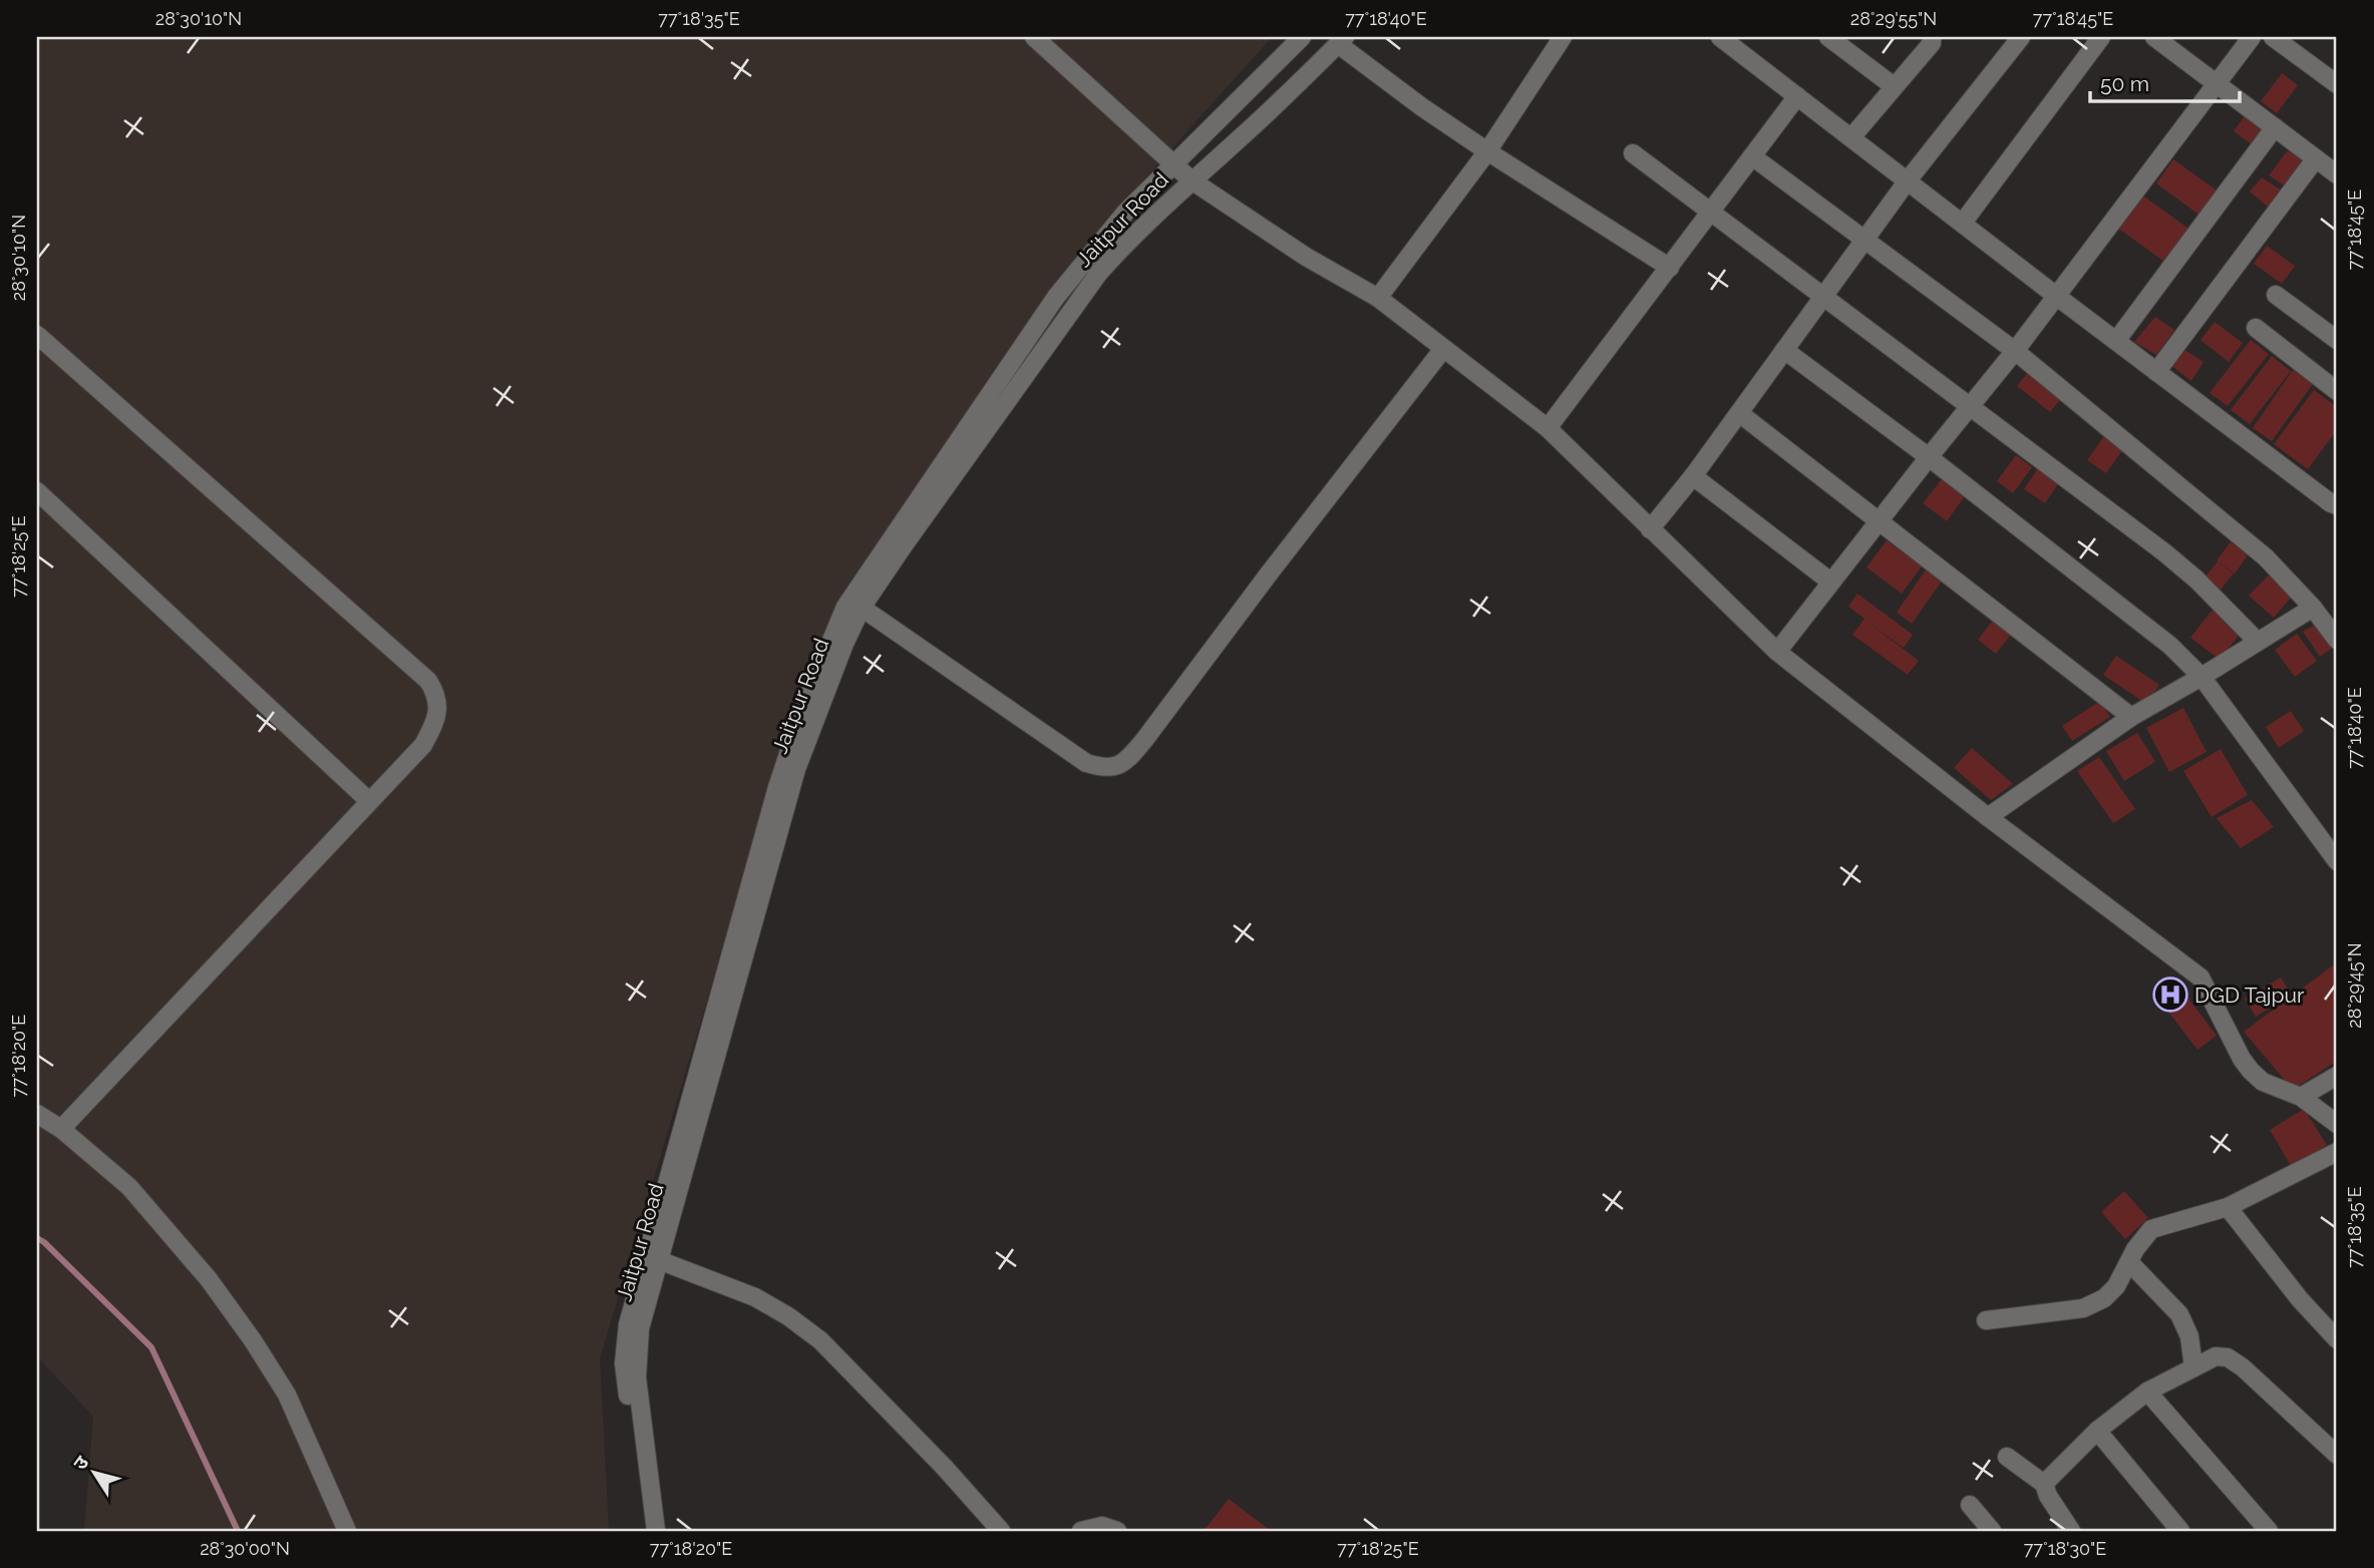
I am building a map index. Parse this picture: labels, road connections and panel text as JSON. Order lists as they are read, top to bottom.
{
  "streets": {
    "street": ["Jaitpur Road"]
  },
  "places": {
    "hospital": ["DGD Tajpur"]
  },
  "scale_bar": "50 m",
  "north": "top left",
  "coordinates": [
    "28°30'10\"N",
    "77°18'35\"E",
    "77°18'40\"E",
    "28°29'55\"N",
    "77°18'45\"E",
    "77°18'25\"E",
    "28°29'45\"N",
    "77°18'20\"E",
    "28°30'00\"N",
    "77°18'30\"E"
  ]
}
